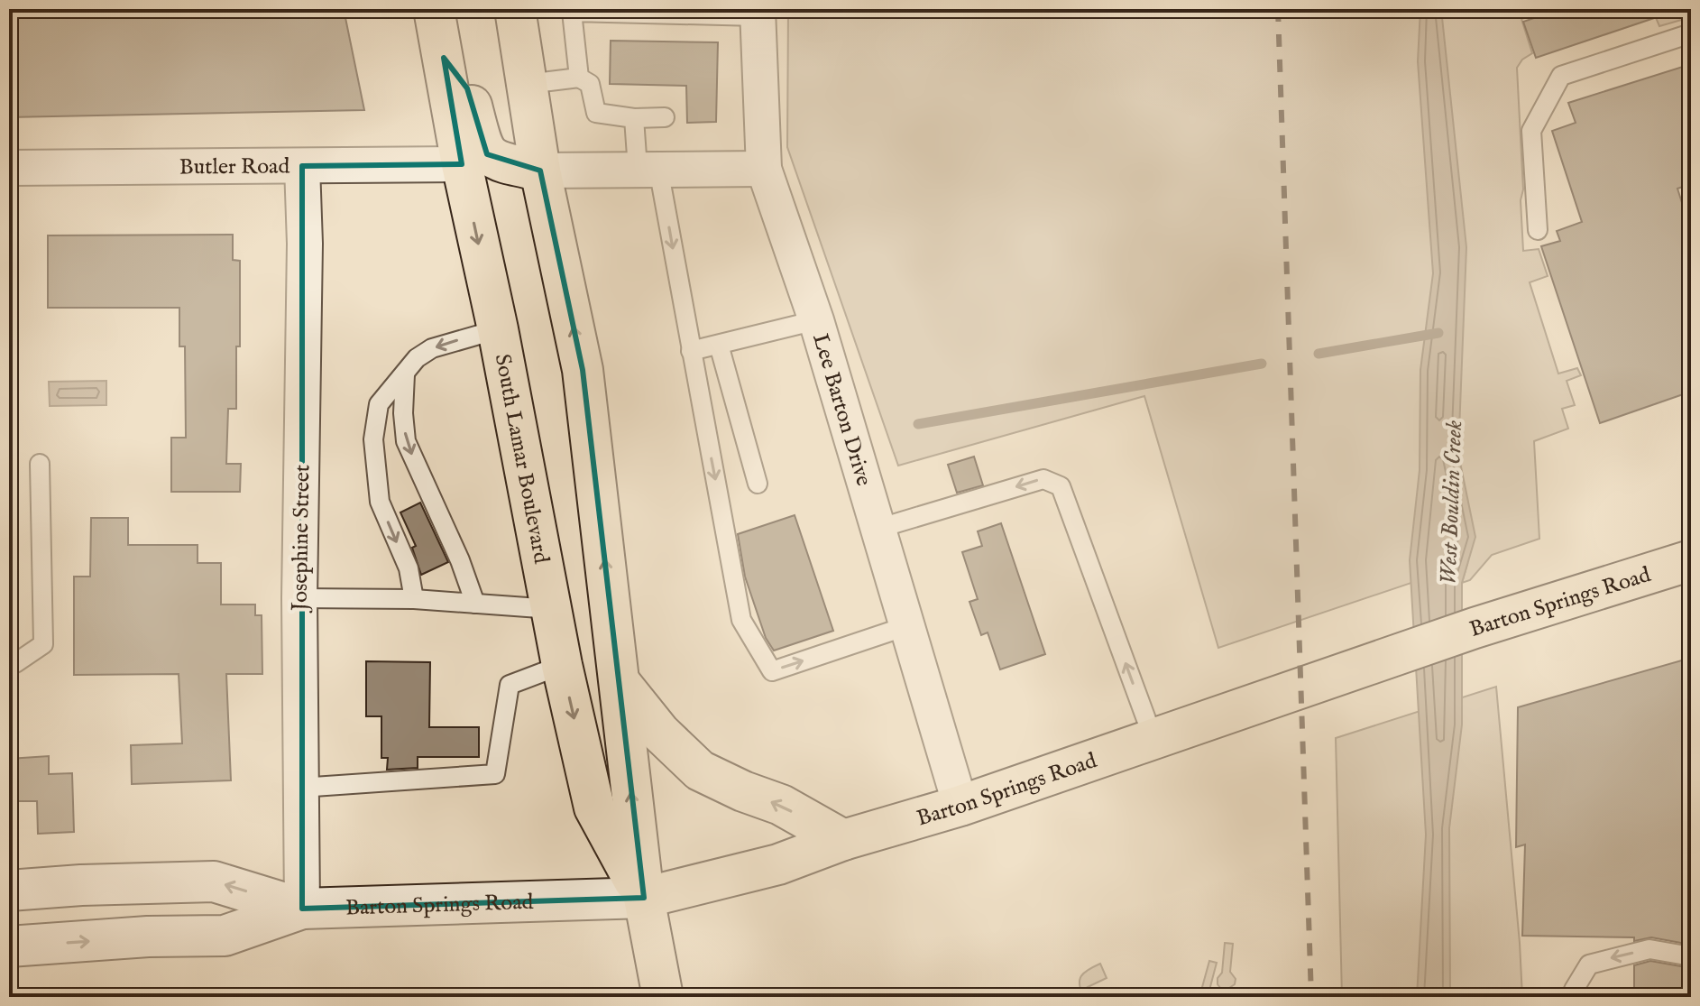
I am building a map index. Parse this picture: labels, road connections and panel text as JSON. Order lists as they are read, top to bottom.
{
  "streets": {
    "main road": ["South Lamar Boulevard", "Barton Springs Road"],
    "street": ["Butler Road", "Lee Barton Drive", "Josephine Street"]
  },
  "crossings": [
    ["Butler Road", "South Lamar Boulevard"],
    ["Butler Road", "Josephine Street"],
    ["Lee Barton Drive", "Barton Springs Road"],
    ["South Lamar Boulevard", "Barton Springs Road"],
    ["Josephine Street", "Barton Springs Road"]
  ],
  "water": ["West Bouldin Creek"]
}
